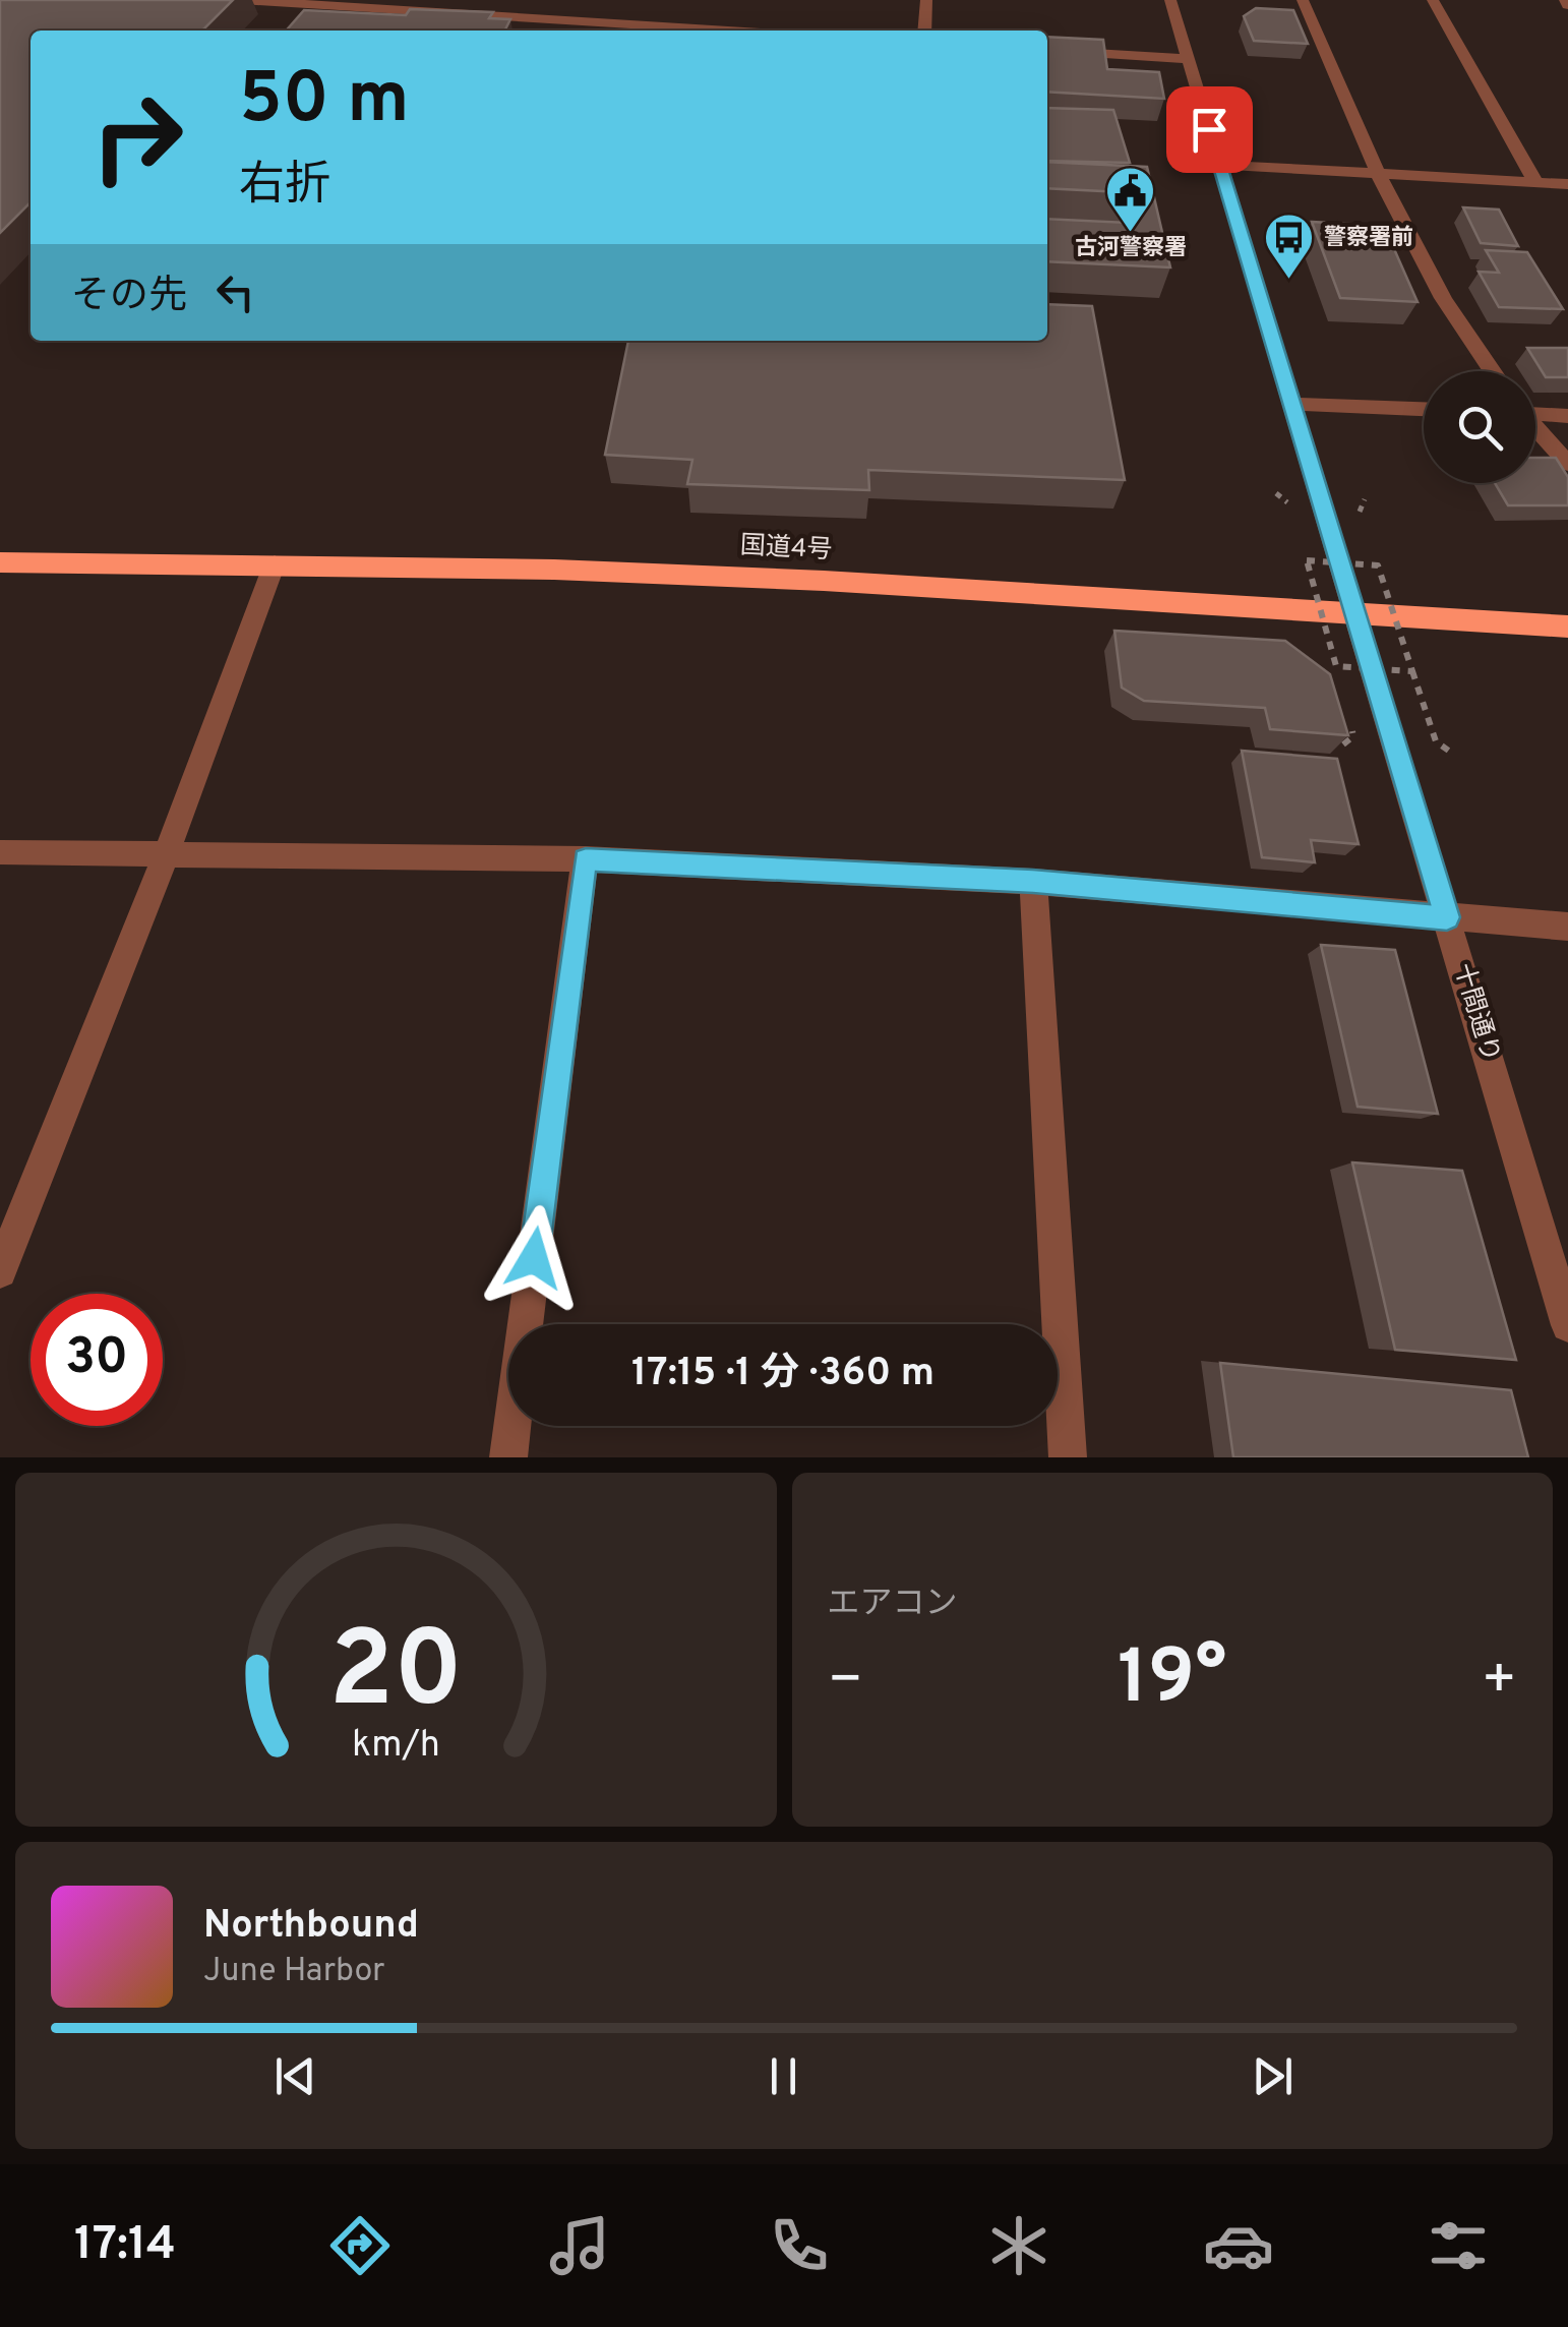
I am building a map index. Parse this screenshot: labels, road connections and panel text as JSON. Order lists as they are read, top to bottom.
{
  "streets": {
    "highway": ["国道4号"],
    "street": ["十間通り"]
  },
  "crossings": [
    ["国道4号", "十間通り"]
  ],
  "places": {
    "public building": ["古河警察署"],
    "bus stop": ["警察署前"]
  },
  "page": {
    "turn": ["50 m", "右折"],
    "then": "その先",
    "limit": "30",
    "trip": "17:15 · 1 分 · 360 m",
    "tile": "エアコン",
    "heat": ["−", "19°", "+"],
    "song": ["Northbound", "June Harbor"],
    "tabs": "17:14",
    "gauge": ["20", "km/h"]
  }
}
